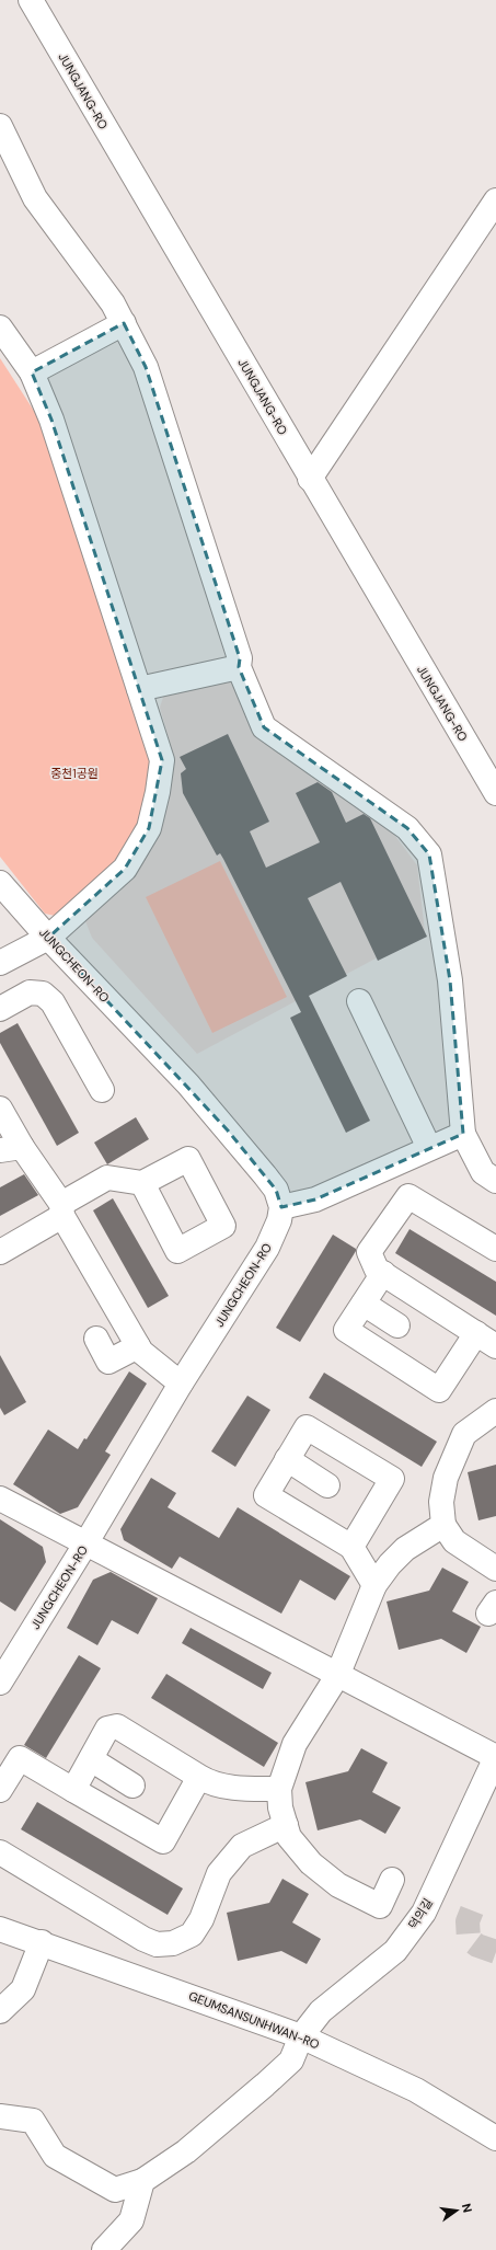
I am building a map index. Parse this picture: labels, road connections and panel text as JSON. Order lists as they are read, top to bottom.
{
  "streets": {
    "street": [
      "JUNGJANG-RO",
      "JUNGCHEON-RO",
      "덕의길",
      "GEUMSANSUNHWAN-RO"
    ]
  },
  "crossings": [
    ["덕의길", "GEUMSANSUNHWAN-RO"]
  ],
  "parks": ["중천1공원"],
  "north": "right"
}
